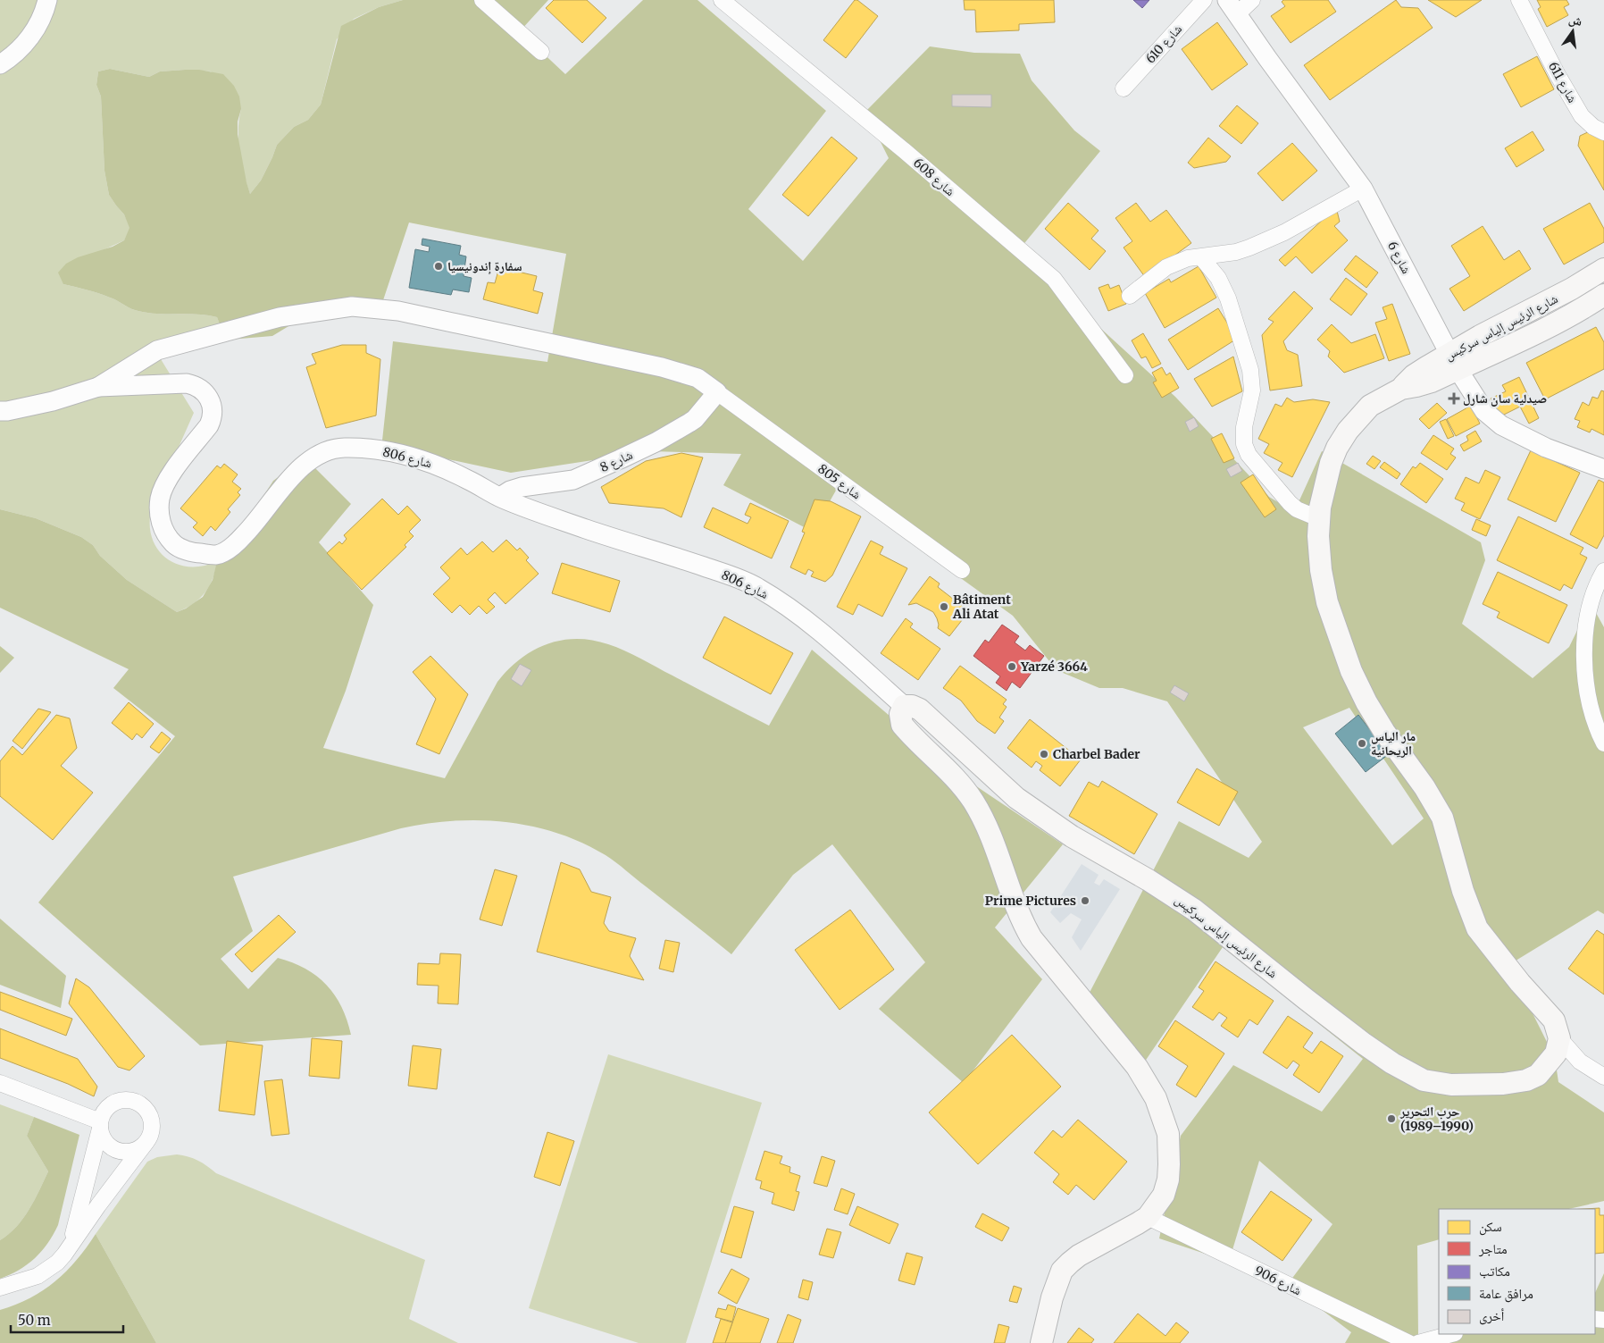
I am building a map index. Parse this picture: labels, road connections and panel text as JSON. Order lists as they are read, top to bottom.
{
  "streets": {
    "main road": ["شارع الرئيس إلياس سركيس"],
    "street": [
      "شارع 610",
      "شارع 611",
      "شارع 608",
      "شارع 6",
      "شارع 806",
      "شارع 8",
      "شارع 805",
      "شارع 906"
    ]
  },
  "crossings": [
    ["شارع 6", "شارع الرئيس إلياس سركيس"],
    ["شارع الرئيس إلياس سركيس", "شارع 806"],
    ["شارع 806", "شارع 8"],
    ["شارع 8", "شارع 805"]
  ],
  "places": {
    "other": [
      "سفارة إندونيسيا",
      "Bâtiment Ali Atat",
      "Yarzé 3664",
      "مار الياس الريحانية",
      "Charbel Bader",
      "Prime Pictures",
      "حرب التحرير (1989–1990)"
    ],
    "health": ["صيدلية سان شارل"]
  },
  "legend": [
    "سكن",
    "متاجر",
    "مكاتب",
    "مرافق عامة",
    "أخرى"
  ],
  "scale_bar": "50 m",
  "north": "top"
}
